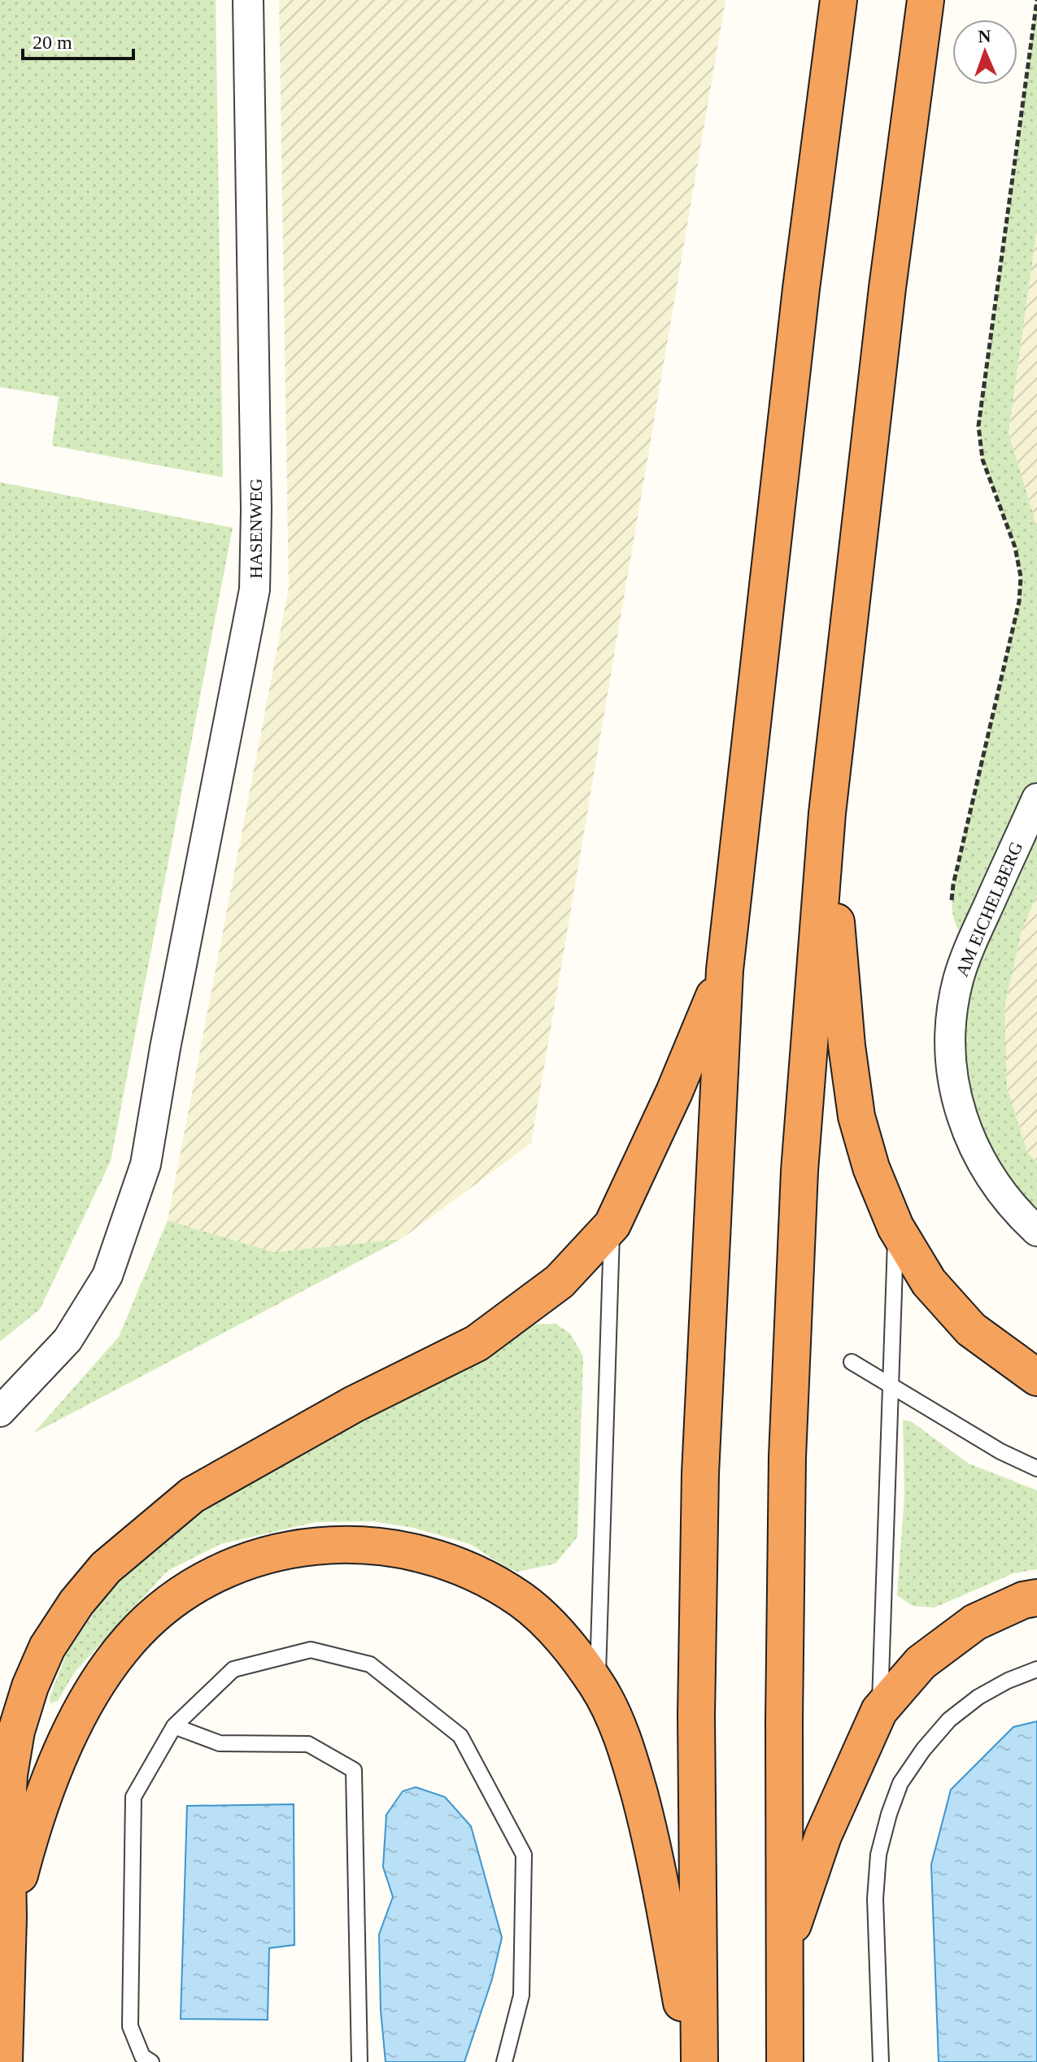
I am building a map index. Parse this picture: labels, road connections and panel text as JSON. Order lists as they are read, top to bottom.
{
  "streets": {
    "street": ["HASENWEG", "AM EICHELBERG"]
  },
  "scale_bar": "20 m",
  "north": "top"
}
